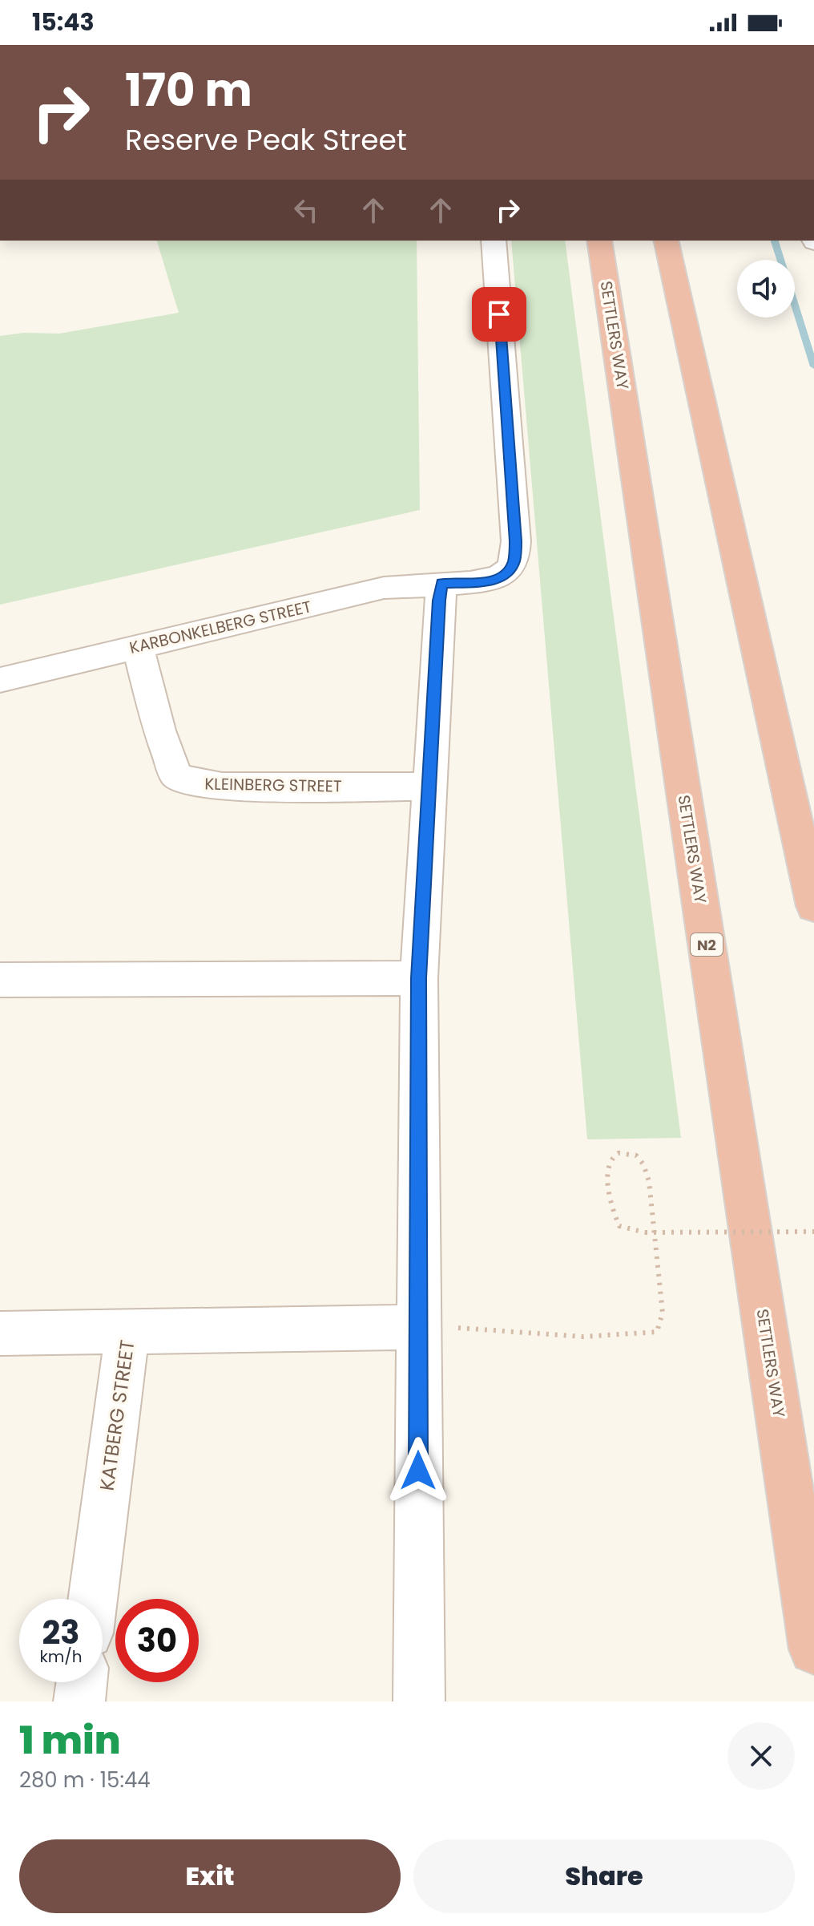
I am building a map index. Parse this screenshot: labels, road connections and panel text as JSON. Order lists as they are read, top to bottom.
{
  "streets": {
    "highway": ["SETTLERS WAY", "N2"],
    "street": ["KARBONKELBERG STREET", "KLEINBERG STREET", "KATBERG STREET"]
  },
  "crossings": [
    ["KARBONKELBERG STREET", "KLEINBERG STREET"]
  ],
  "page": {
    "status": "15:43",
    "turn": ["170 m", "Reserve Peak Street"],
    "speed": "23 km/h",
    "limit": "30",
    "heading": ["1 min", "280 m · 15:44"],
    "buttons": ["Exit", "Share"]
  }
}
